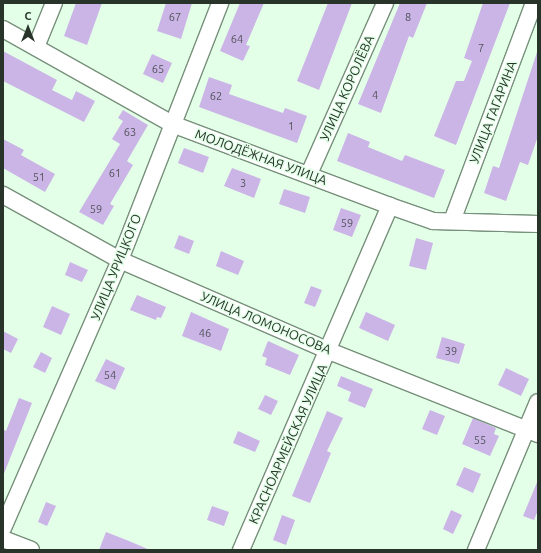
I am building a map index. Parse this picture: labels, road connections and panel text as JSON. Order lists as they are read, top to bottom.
{
  "streets": {
    "street": [
      "УЛИЦА КОРОЛЁВА",
      "УЛИЦА ГАГАРИНА",
      "МОЛОДЁЖНАЯ УЛИЦА",
      "УЛИЦА УРИЦКОГО",
      "УЛИЦА ЛОМОНОСОВА",
      "КРАСНОАРМЕЙСКАЯ УЛИЦА"
    ]
  },
  "crossings": [
    ["УЛИЦА КОРОЛЁВА", "МОЛОДЁЖНАЯ УЛИЦА"],
    ["УЛИЦА ГАГАРИНА", "МОЛОДЁЖНАЯ УЛИЦА"],
    ["МОЛОДЁЖНАЯ УЛИЦА", "УЛИЦА УРИЦКОГО"],
    ["МОЛОДЁЖНАЯ УЛИЦА", "КРАСНОАРМЕЙСКАЯ УЛИЦА"],
    ["УЛИЦА УРИЦКОГО", "УЛИЦА ЛОМОНОСОВА"],
    ["УЛИЦА ЛОМОНОСОВА", "КРАСНОАРМЕЙСКАЯ УЛИЦА"]
  ],
  "house_numbers": [
    "67",
    "8",
    "64",
    "7",
    "65",
    "4",
    "62",
    "1",
    "63",
    "61",
    "51",
    "3",
    "59",
    "59",
    "46",
    "39",
    "54",
    "55"
  ],
  "north": "top"
}
